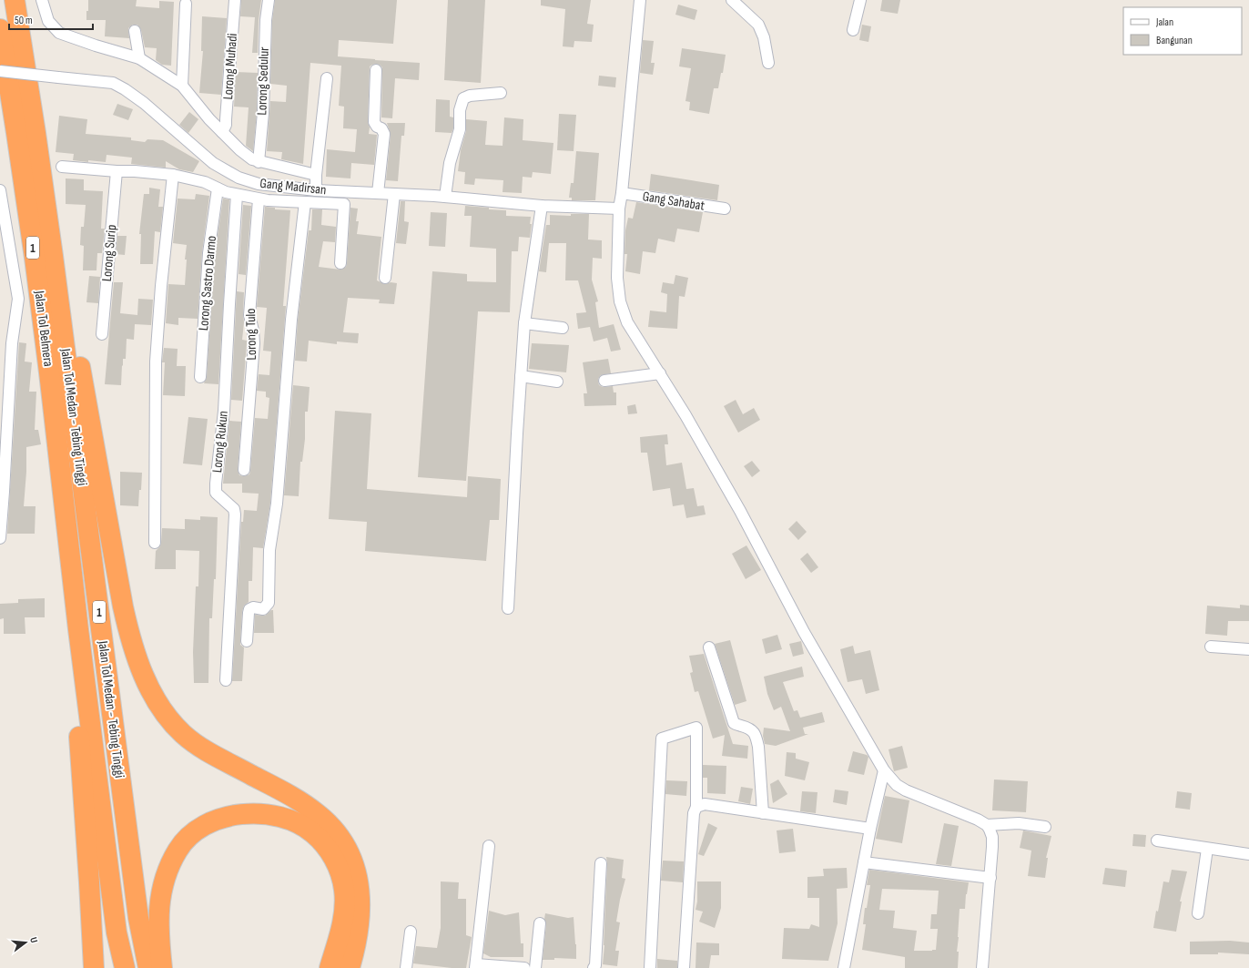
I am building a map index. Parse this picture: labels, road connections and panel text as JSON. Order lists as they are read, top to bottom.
{
  "streets": {
    "highway": ["1", "Jalan Tol Belmera", "Jalan Tol Medan - Tebing Tinggi"],
    "street": [
      "Lorong Muhadi",
      "Lorong Sedulur",
      "Gang Madirsan",
      "Gang Sahabat",
      "Lorong Surip",
      "Lorong Sastro Darmo",
      "Lorong Tulo",
      "Lorong Rukun"
    ]
  },
  "crossings": [
    ["1", "Jalan Tol Medan - Tebing Tinggi"],
    ["Jalan Tol Belmera", "Jalan Tol Medan - Tebing Tinggi"]
  ],
  "legend": ["Jalan", "Bangunan"],
  "scale_bar": "50 m",
  "north": "right"
}
